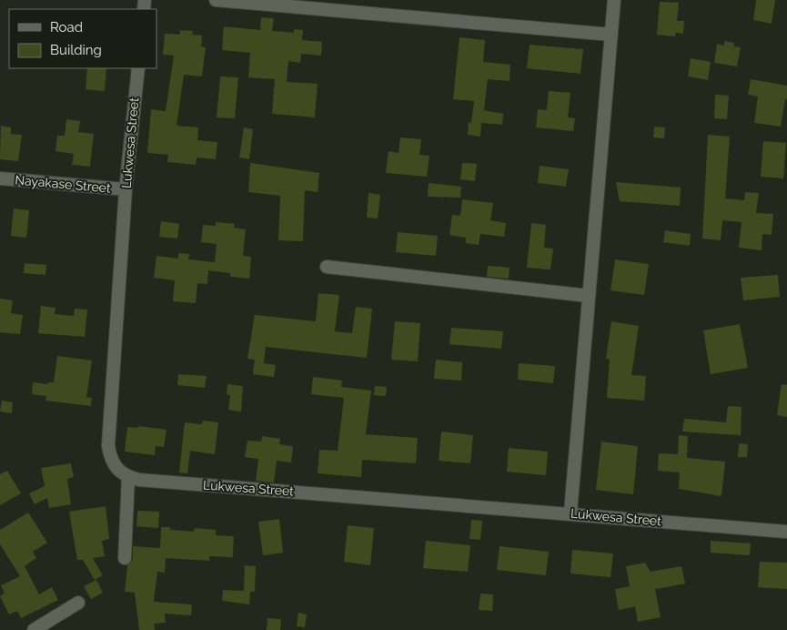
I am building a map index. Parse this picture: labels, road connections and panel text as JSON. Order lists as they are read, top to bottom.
{
  "streets": {
    "street": ["Lukwesa Street", "Nayakase Street"]
  },
  "crossings": [
    ["Lukwesa Street", "Nayakase Street"]
  ],
  "legend": ["Road", "Building"]
}
